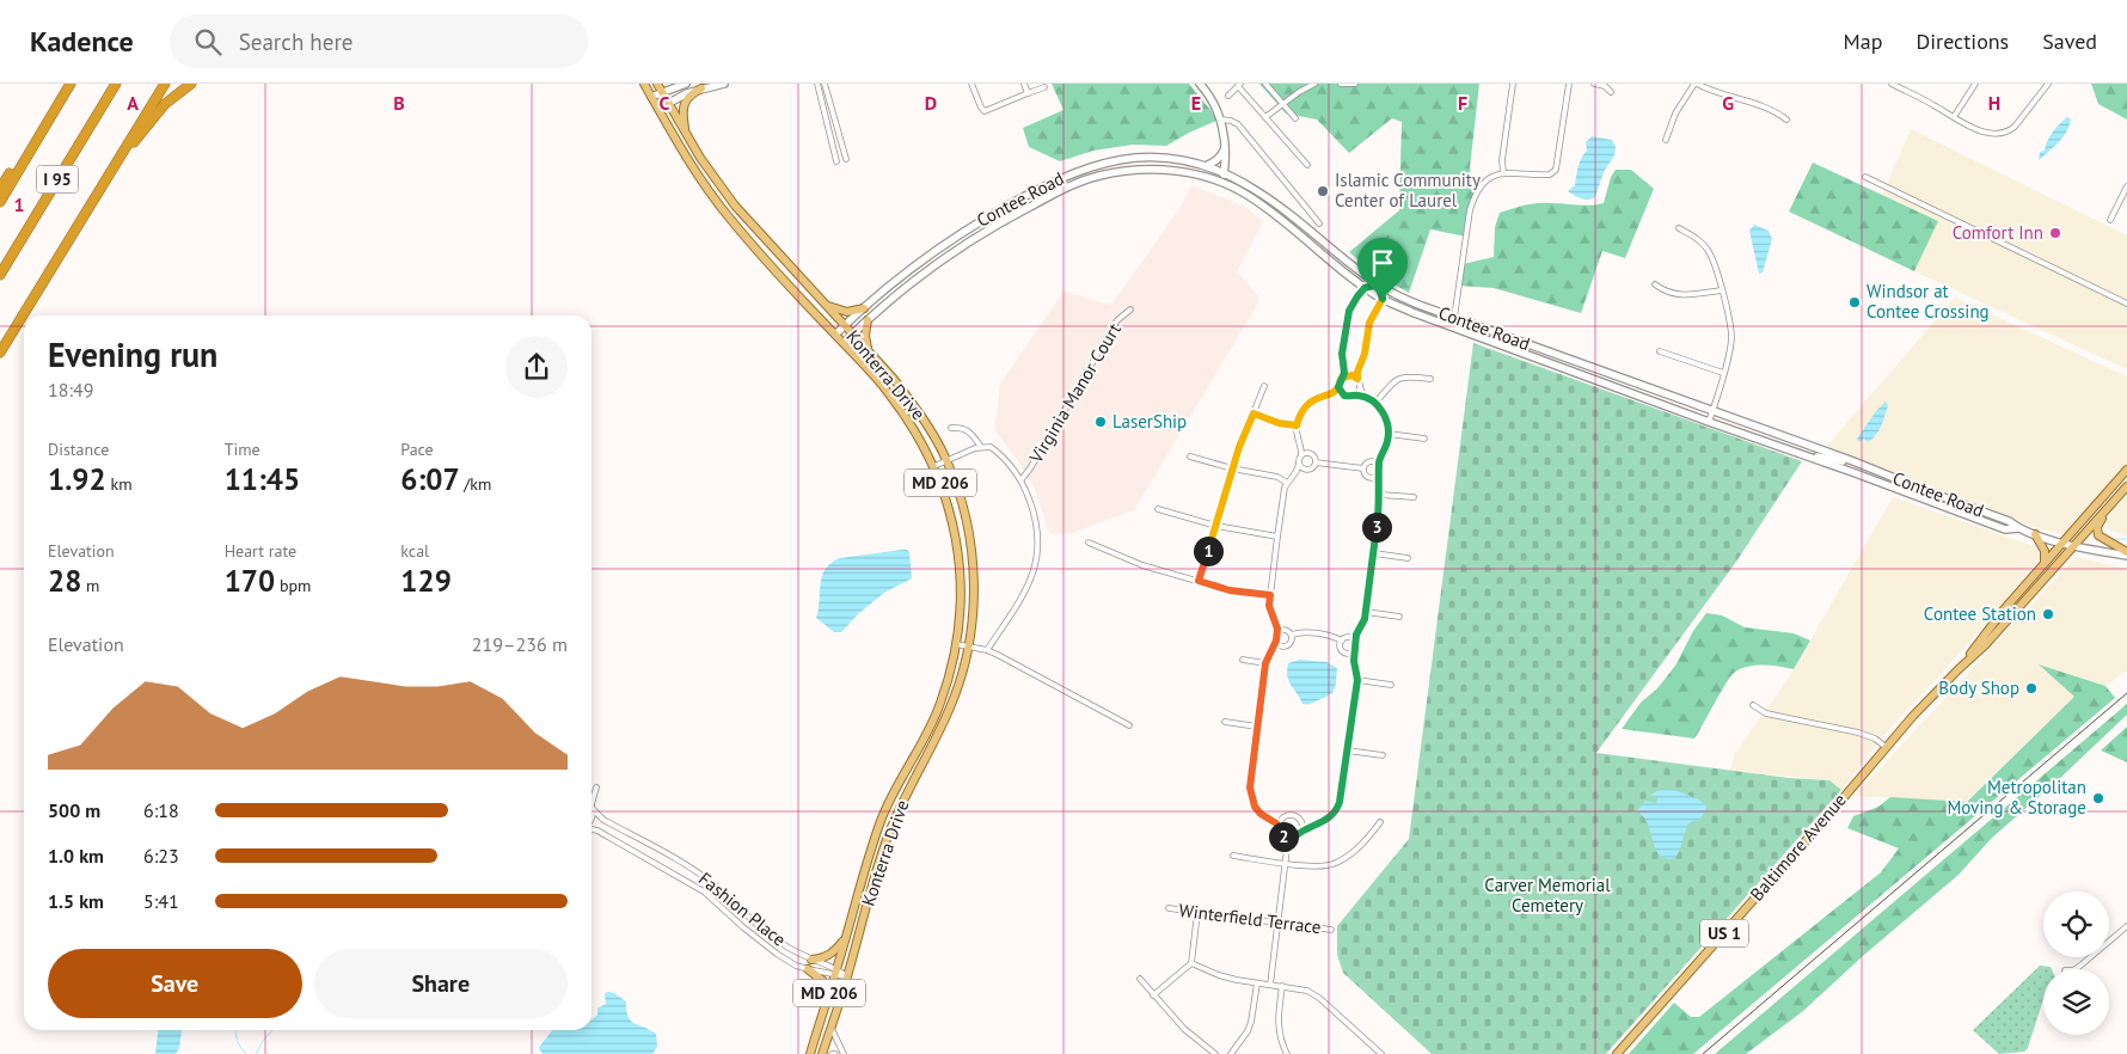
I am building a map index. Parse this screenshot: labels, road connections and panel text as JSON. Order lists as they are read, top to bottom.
{
  "streets": {
    "highway": ["I 95"],
    "main road": [
      "Konterra Drive",
      "MD 206",
      "Baltimore Avenue",
      "US 1"
    ],
    "street": [
      "Contee Road",
      "Virginia Manor Court",
      "Fashion Place",
      "Winterfield Terrace"
    ]
  },
  "crossings": [
    ["Contee Road", "Konterra Drive"],
    ["Contee Road", "Baltimore Avenue"],
    ["Konterra Drive", "Fashion Place"]
  ],
  "parks": ["Carver Memorial Cemetery"],
  "places": [
    "Islamic Community Center of Laurel",
    "Comfort Inn",
    "Windsor at Contee Crossing",
    "LaserShip",
    "Contee Station",
    "Body Shop",
    "Metropolitan Moving & Storage"
  ],
  "page": {
    "header": "Kadence",
    "search": "Search here",
    "nav": ["Map", "Directions", "Saved"],
    "heading": ["Evening run", "18:49"],
    "stats": [
      ["Distance", "1.92 km"],
      ["Time", "11:45"],
      ["Pace", "6:07 /km"],
      ["Elevation", "28 m"],
      ["Heart rate", "170 bpm"],
      ["kcal", "129"]
    ],
    "pins": ["3", "1", "2"],
    "chart": ["Elevation", "219–236 m"],
    "list": [
      {
        "name": "500 m",
        "note": "6:18"
      },
      {
        "name": "1.0 km",
        "note": "6:23"
      },
      {
        "name": "1.5 km",
        "note": "5:41"
      }
    ],
    "buttons": ["Save", "Share"]
  },
  "grid": {
    "columns": [
      "A",
      "B",
      "C",
      "D",
      "E",
      "F",
      "G",
      "H"
    ],
    "rows": ["1"]
  }
}
